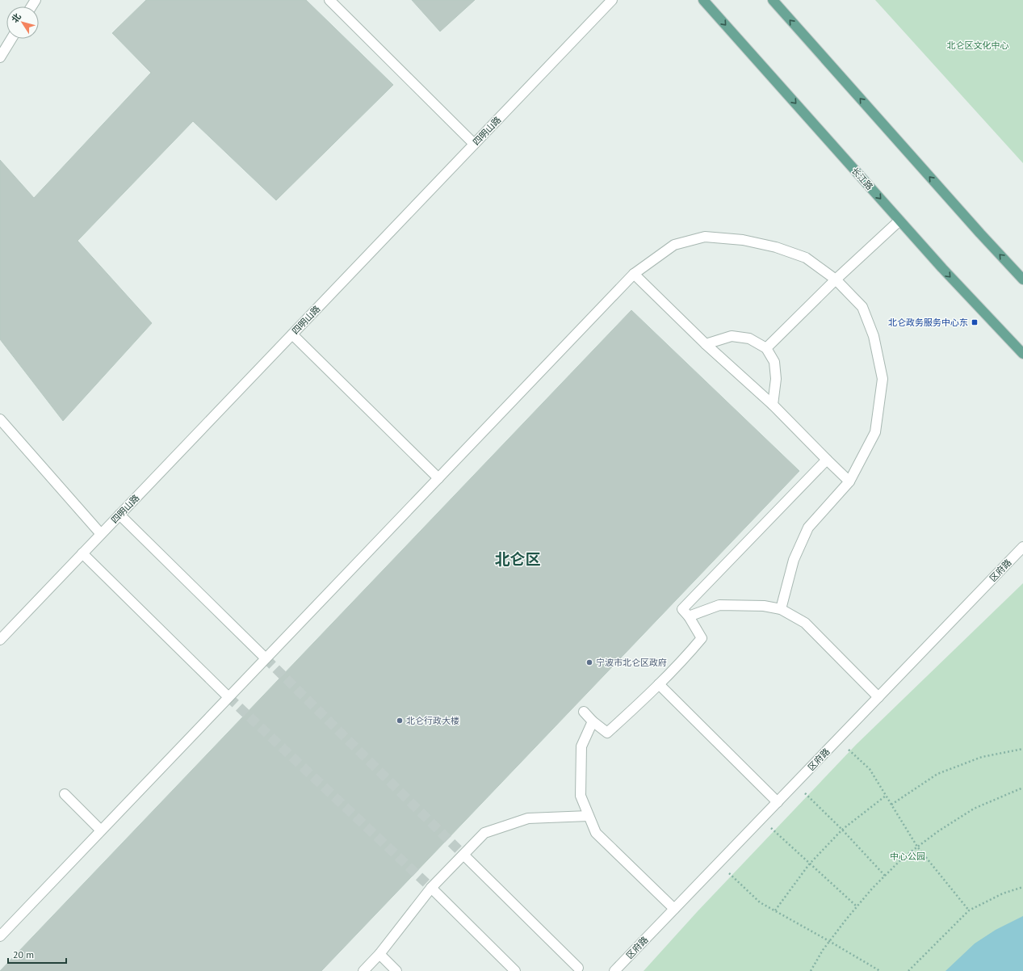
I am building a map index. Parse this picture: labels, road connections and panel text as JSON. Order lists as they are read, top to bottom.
{
  "streets": {
    "main road": ["长江路"],
    "street": ["四明山路", "区府路"]
  },
  "districts": ["北仑区"],
  "parks": ["北仑区文化中心", "中心公园"],
  "places": {
    "transit": ["北仑政务服务中心东"],
    "other": ["宁波市北仑区政府", "北仑行政大楼"]
  },
  "scale_bar": "20 m",
  "north": "top left"
}
